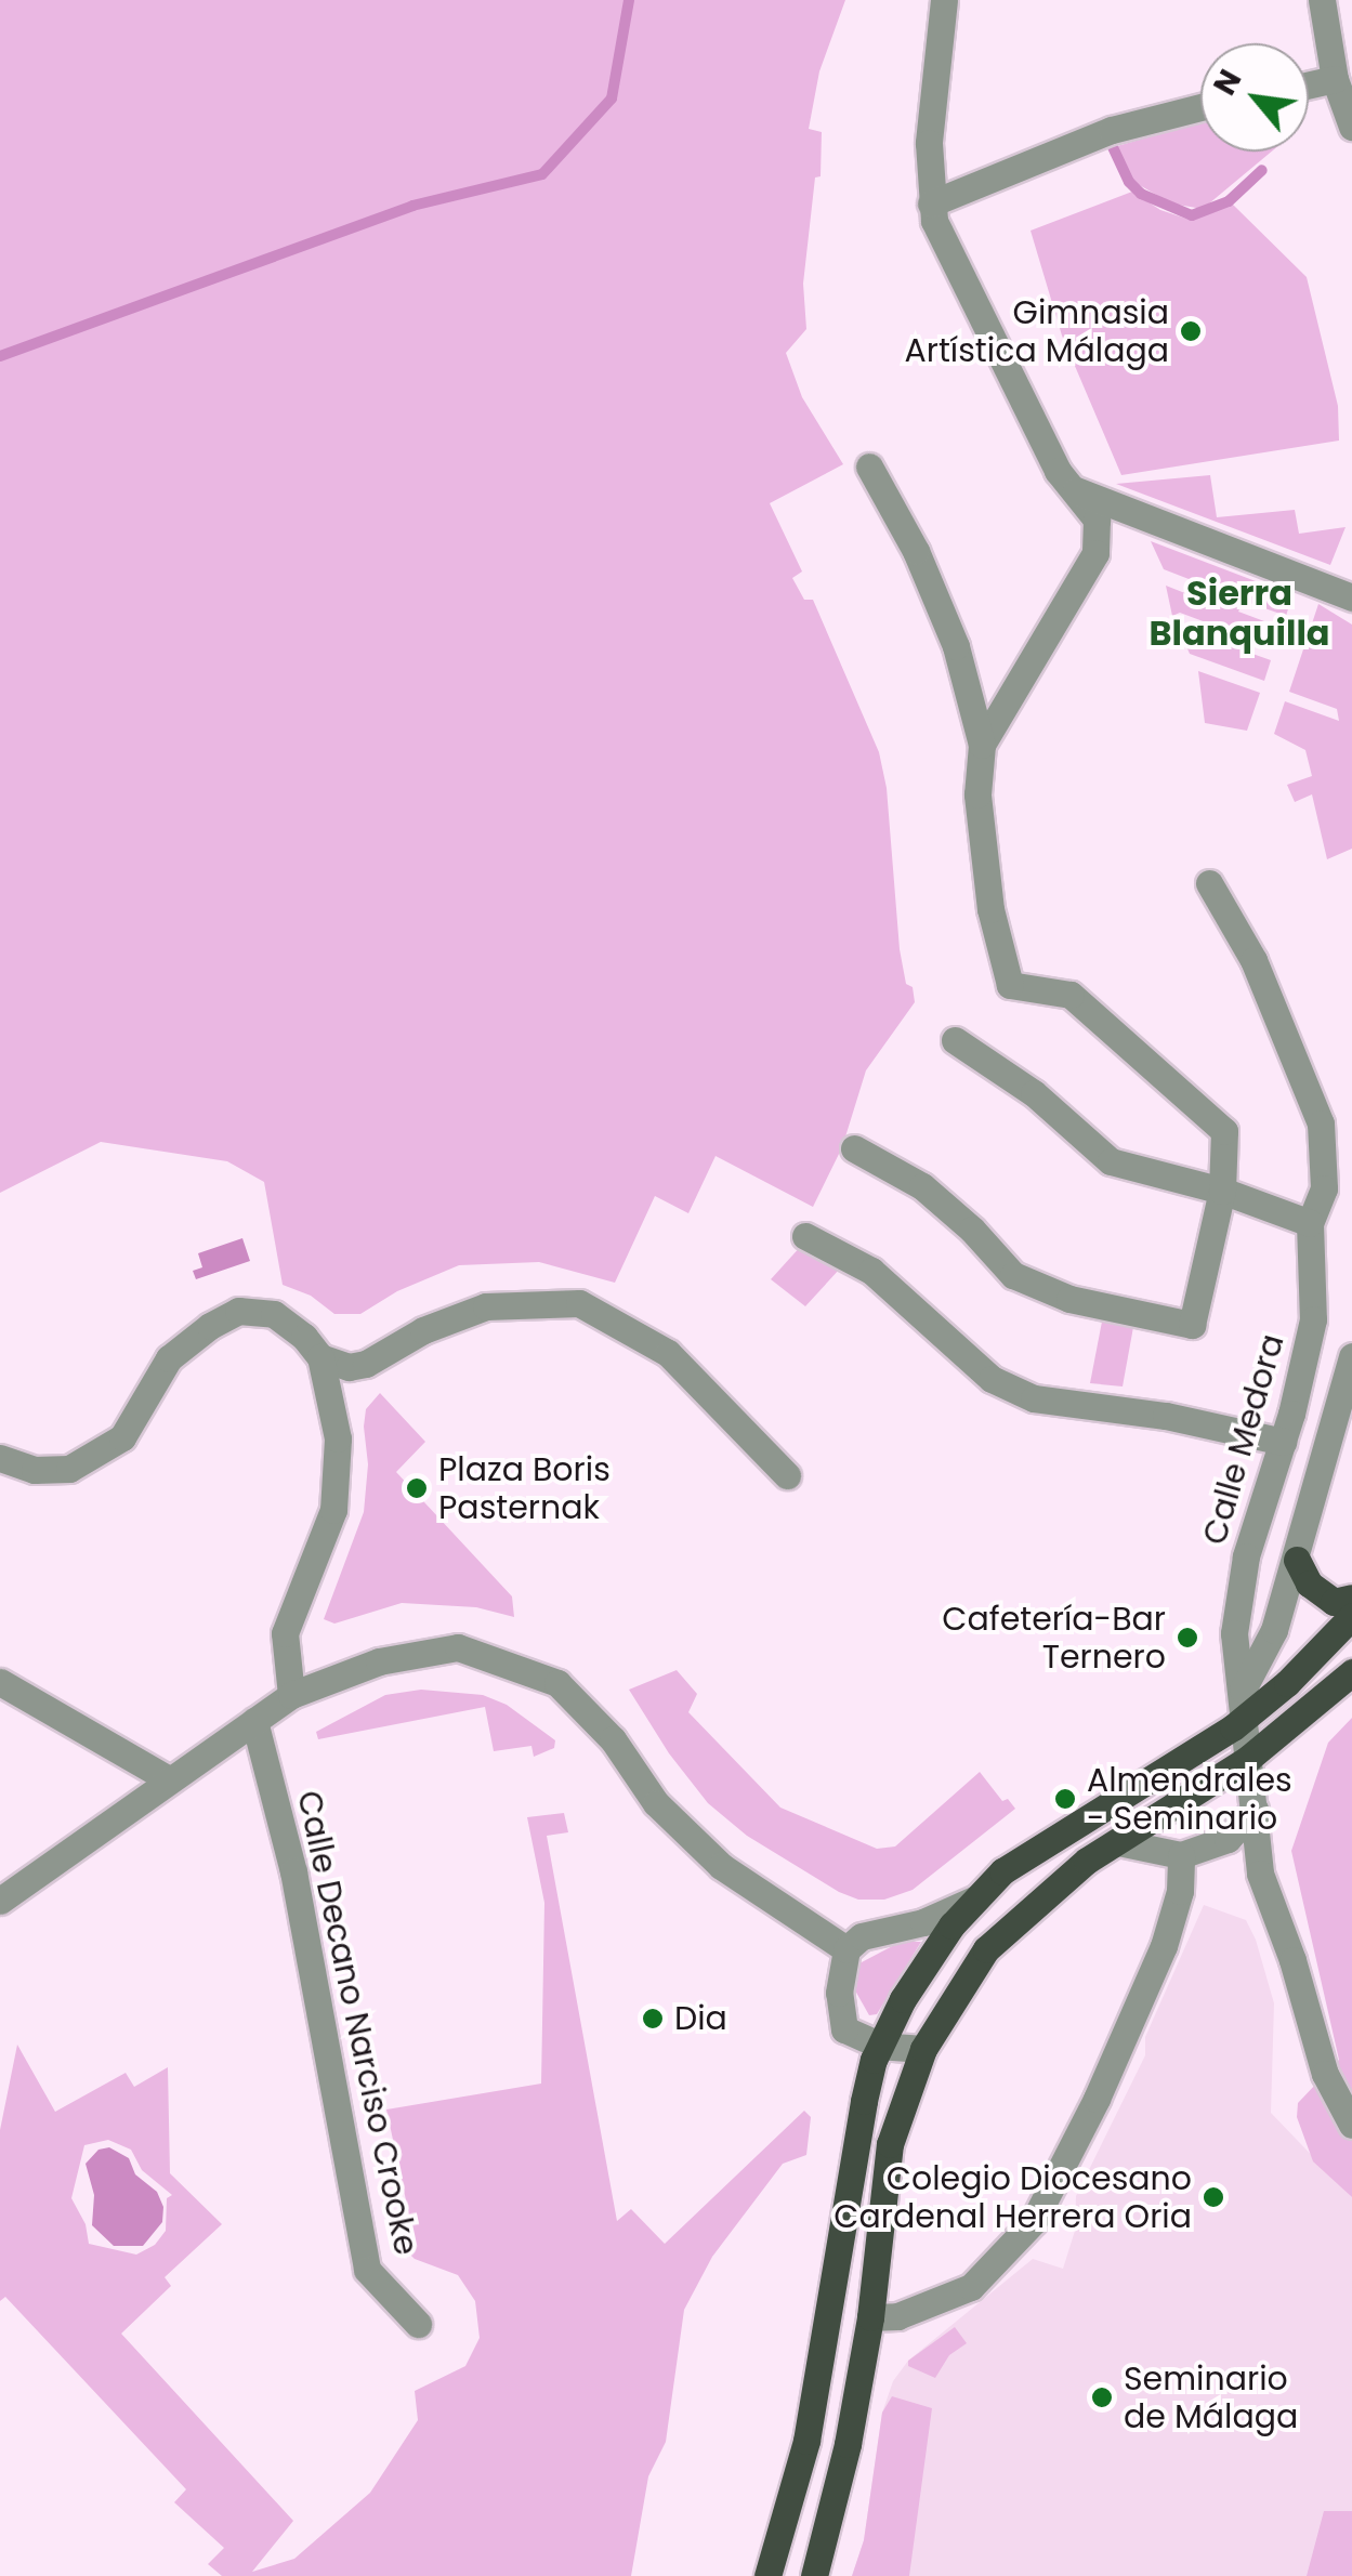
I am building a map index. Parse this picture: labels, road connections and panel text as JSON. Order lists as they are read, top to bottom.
{
  "streets": {
    "street": ["Calle Medora", "Calle Decano Narciso Crooke"]
  },
  "districts": ["Sierra Blanquilla"],
  "places": [
    "Gimnasia Artística Málaga",
    "Plaza Boris Pasternak",
    "Cafetería-Bar Ternero",
    "Almendrales - Seminario",
    "Dia",
    "Colegio Diocesano Cardenal Herrera Oria",
    "Seminario de Málaga"
  ],
  "north": "top left"
}
